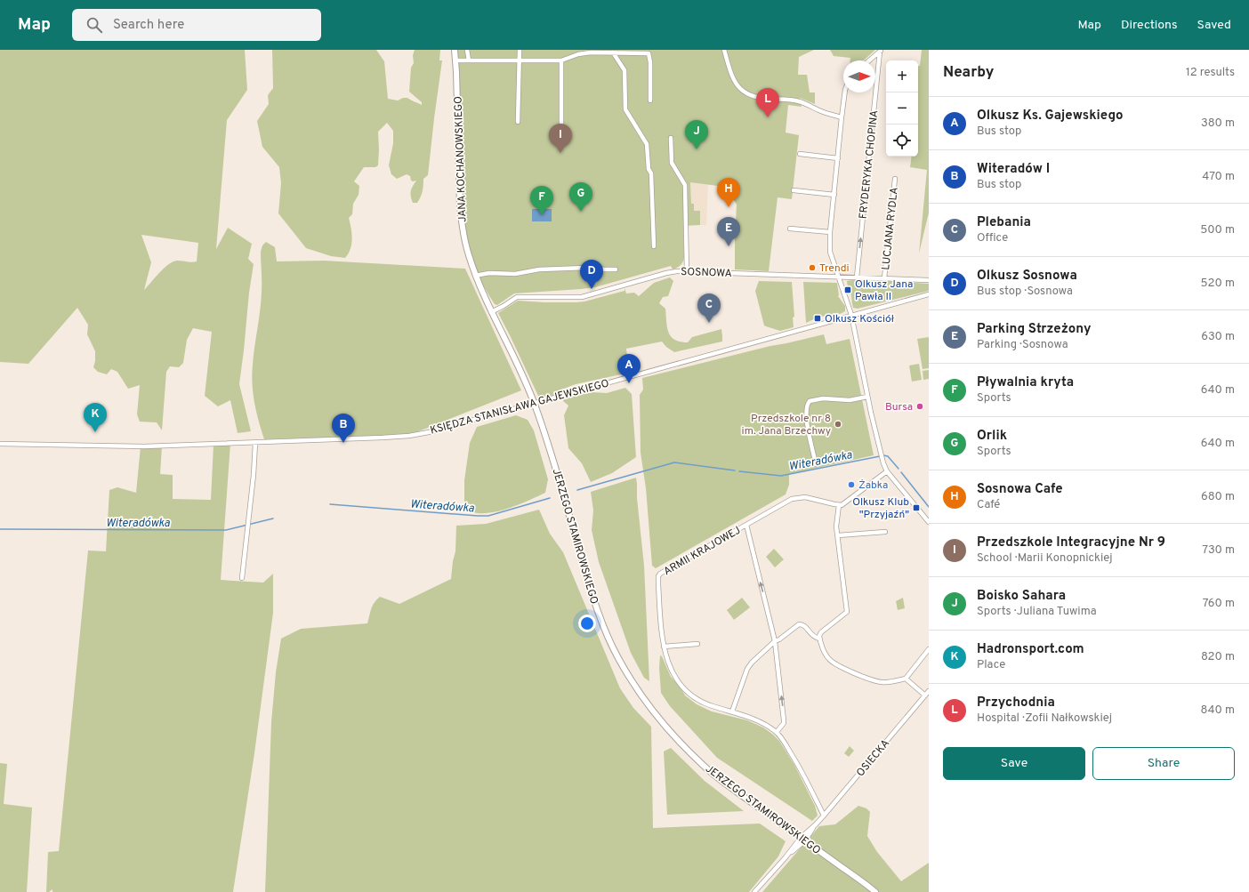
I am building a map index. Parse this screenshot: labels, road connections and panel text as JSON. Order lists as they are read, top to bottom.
{
  "streets": {
    "main road": ["JANA KOCHANOWSKIEGO", "JERZEGO STAMIROWSKIEGO"],
    "street": [
      "FRYDERYKA CHOPINA",
      "LUCJANA RYDLA",
      "SOSNOWA",
      "KSIĘDZA STANISŁAWA GAJEWSKIEGO",
      "ARMII KRAJOWEJ",
      "OSIECKA"
    ]
  },
  "crossings": [
    ["JANA KOCHANOWSKIEGO", "SOSNOWA"],
    ["JANA KOCHANOWSKIEGO", "KSIĘDZA STANISŁAWA GAJEWSKIEGO"],
    ["JANA KOCHANOWSKIEGO", "JERZEGO STAMIROWSKIEGO"],
    ["FRYDERYKA CHOPINA", "SOSNOWA"],
    ["LUCJANA RYDLA", "SOSNOWA"],
    ["KSIĘDZA STANISŁAWA GAJEWSKIEGO", "JERZEGO STAMIROWSKIEGO"],
    ["JERZEGO STAMIROWSKIEGO", "OSIECKA"],
    ["ARMII KRAJOWEJ", "OSIECKA"]
  ],
  "water": ["Witeradówka"],
  "places": {
    "other": [
      "Trendi",
      "Bursa",
      "Przedszkole nr 8 im. Jana Brzechwy",
      "Żabka"
    ],
    "transit": ["Olkusz Jana Pawła II", "Olkusz Kościół", "Olkusz Klub \"Przyjaźń\""]
  },
  "north": "right",
  "page": {
    "header": "Map",
    "search": "Search here",
    "nav": ["Map", "Directions", "Saved"],
    "heading": ["Nearby", "12 results"],
    "map_buttons": ["+", "−"],
    "pins": [
      "L",
      "J",
      "I",
      "H",
      "G",
      "F",
      "E",
      "D",
      "C",
      "A",
      "K",
      "B"
    ],
    "list": [
      {
        "mark": "A",
        "name": "Olkusz Ks. Gajewskiego",
        "note": "Bus stop",
        "value": "380 m"
      },
      {
        "mark": "B",
        "name": "Witeradów I",
        "note": "Bus stop",
        "value": "470 m"
      },
      {
        "mark": "C",
        "name": "Plebania",
        "note": "Office",
        "value": "500 m"
      },
      {
        "mark": "D",
        "name": "Olkusz Sosnowa",
        "note": "Bus stop · Sosnowa",
        "value": "520 m"
      },
      {
        "mark": "E",
        "name": "Parking Strzeżony",
        "note": "Parking · Sosnowa",
        "value": "630 m"
      },
      {
        "mark": "F",
        "name": "Pływalnia kryta",
        "note": "Sports",
        "value": "640 m"
      },
      {
        "mark": "G",
        "name": "Orlik",
        "note": "Sports",
        "value": "640 m"
      },
      {
        "mark": "H",
        "name": "Sosnowa Cafe",
        "note": "Café",
        "value": "680 m"
      },
      {
        "mark": "I",
        "name": "Przedszkole Integracyjne Nr 9",
        "note": "School · Marii Konopnickiej",
        "value": "730 m"
      },
      {
        "mark": "J",
        "name": "Boisko Sahara",
        "note": "Sports · Juliana Tuwima",
        "value": "760 m"
      },
      {
        "mark": "K",
        "name": "Hadronsport.com",
        "note": "Place",
        "value": "820 m"
      },
      {
        "mark": "L",
        "name": "Przychodnia",
        "note": "Hospital · Zofii Nałkowskiej",
        "value": "840 m"
      }
    ],
    "buttons": ["Save", "Share"]
  }
}
